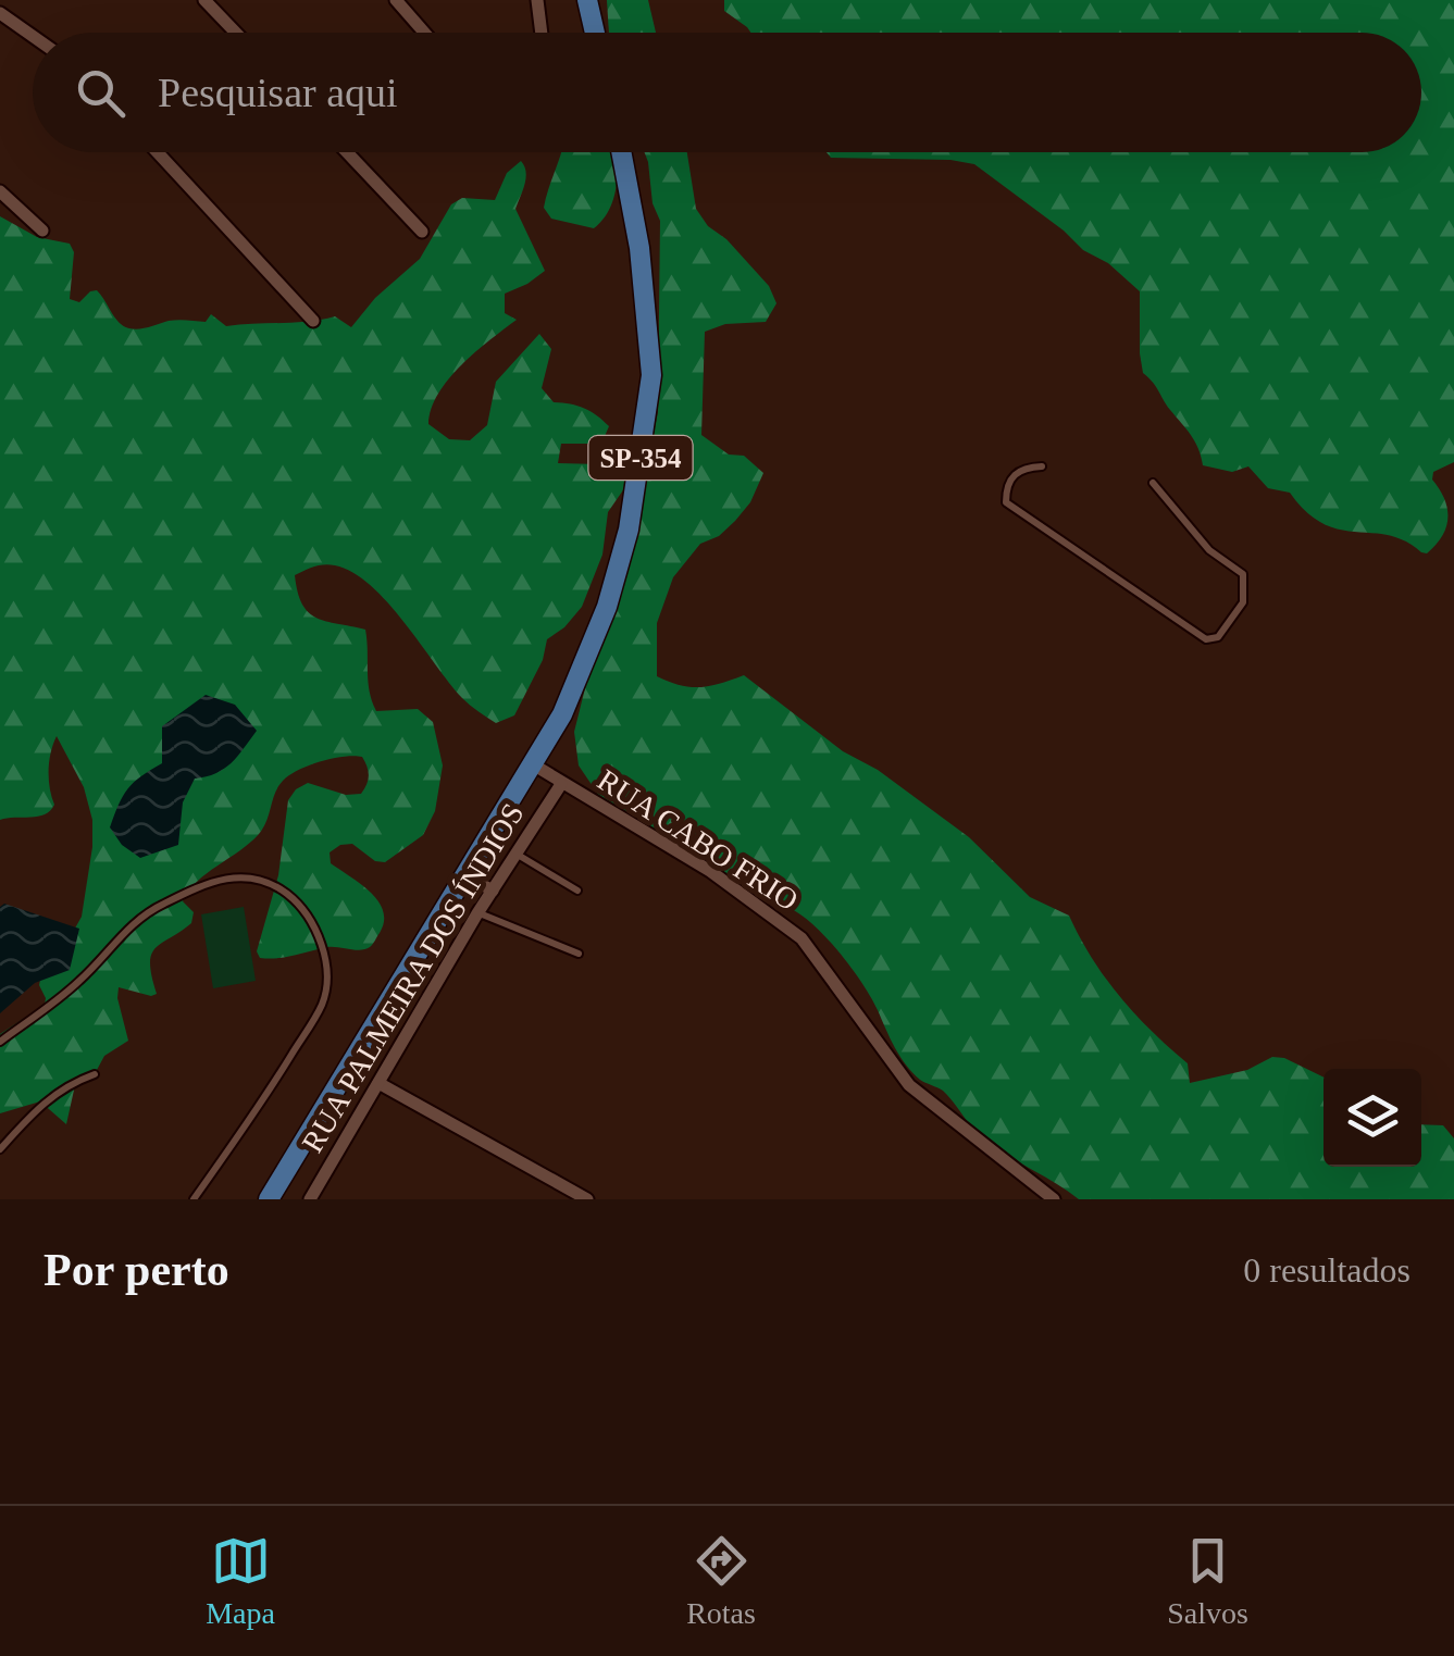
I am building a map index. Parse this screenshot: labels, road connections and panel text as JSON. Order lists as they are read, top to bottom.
{
  "streets": {
    "main road": ["SP-354"],
    "street": ["RUA CABO FRIO", "RUA PALMEIRA DOS ÍNDIOS"]
  },
  "crossings": [
    ["SP-354", "RUA CABO FRIO"],
    ["RUA CABO FRIO", "RUA PALMEIRA DOS ÍNDIOS"]
  ],
  "page": {
    "search": "Pesquisar aqui",
    "heading": ["Por perto", "0 resultados"],
    "nav": ["Mapa", "Rotas", "Salvos"]
  }
}
